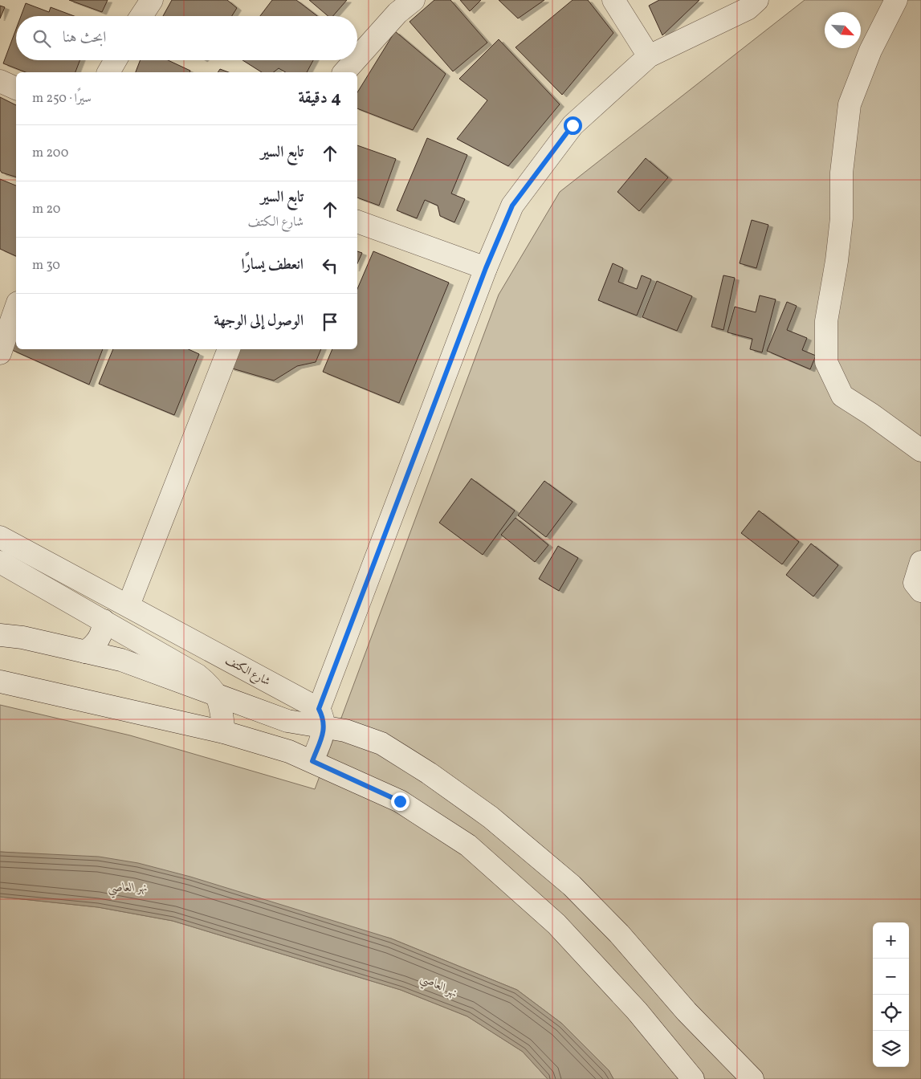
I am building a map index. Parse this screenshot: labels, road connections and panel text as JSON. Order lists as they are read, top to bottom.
{
  "streets": {
    "street": ["شارع الكتف"]
  },
  "water": ["نهر العاصي"],
  "north": "bottom right",
  "page": {
    "search": "ابحث هنا",
    "heading": ["4 دقيقة", "سيرًا · 250 m"],
    "list": [
      ["تابع السير", "200 m"],
      ["تابع السير", "شارع الكتف", "20 m"],
      ["انعطف يسارًا", "30 m"],
      "الوصول إلى الوجهة"
    ],
    "map_buttons": ["+", "−"]
  }
}
